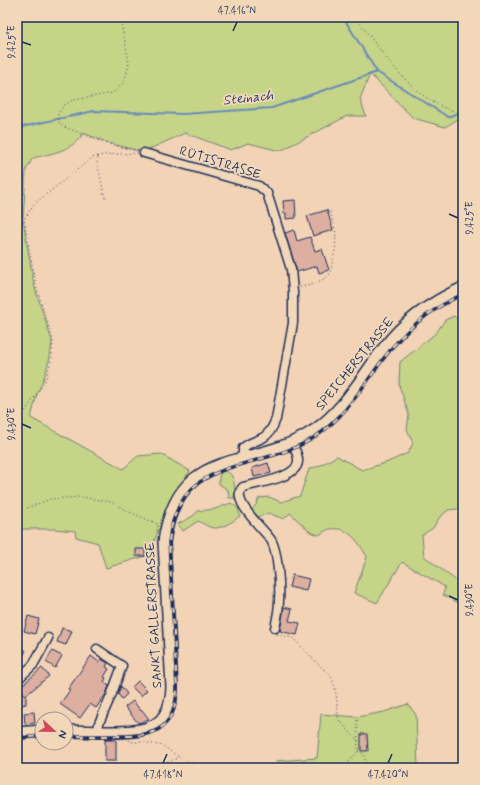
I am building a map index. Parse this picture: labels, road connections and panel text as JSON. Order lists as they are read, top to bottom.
{
  "streets": {
    "main road": ["SPEICHERSTRASSE", "SANKT GALLERSTRASSE"],
    "street": ["RÜTISTRASSE"]
  },
  "crossings": [
    ["RÜTISTRASSE", "SPEICHERSTRASSE"],
    ["SPEICHERSTRASSE", "SANKT GALLERSTRASSE"]
  ],
  "water": ["Steinach"],
  "north": "right",
  "coordinates": [
    "47.416°N",
    "9.425°E",
    "9.430°E",
    "47.418°N",
    "47.420°N"
  ]
}
